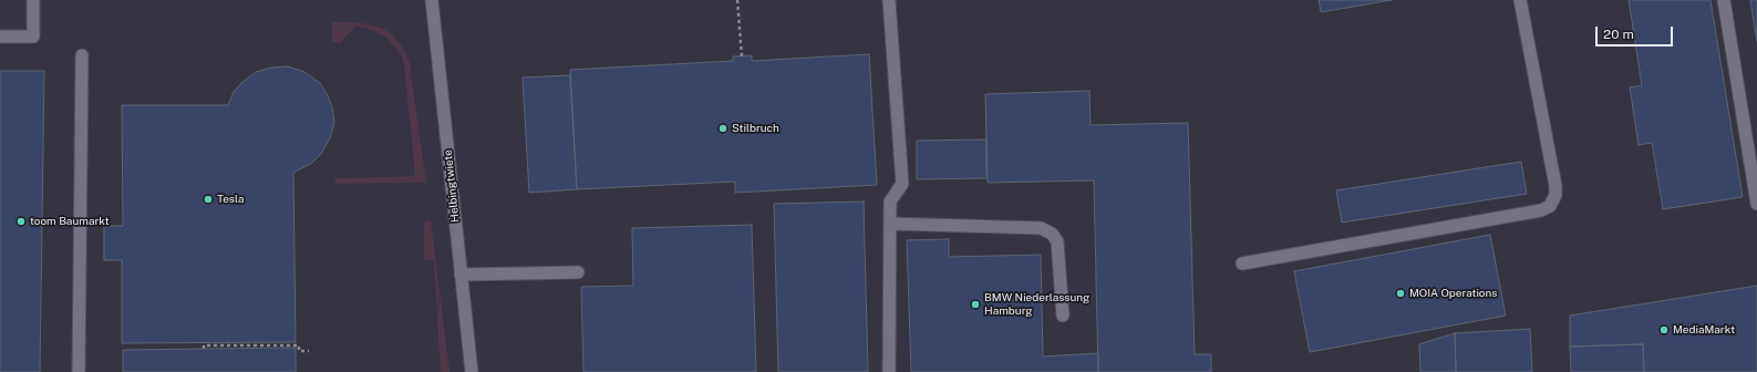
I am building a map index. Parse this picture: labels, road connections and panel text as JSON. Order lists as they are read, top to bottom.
{
  "streets": {
    "street": ["Helbingtwiete"]
  },
  "places": [
    "Stilbruch",
    "Tesla",
    "toom Baumarkt",
    "MOIA Operations",
    "BMW Niederlassung Hamburg",
    "MediaMarkt"
  ],
  "scale_bar": "20 m"
}
